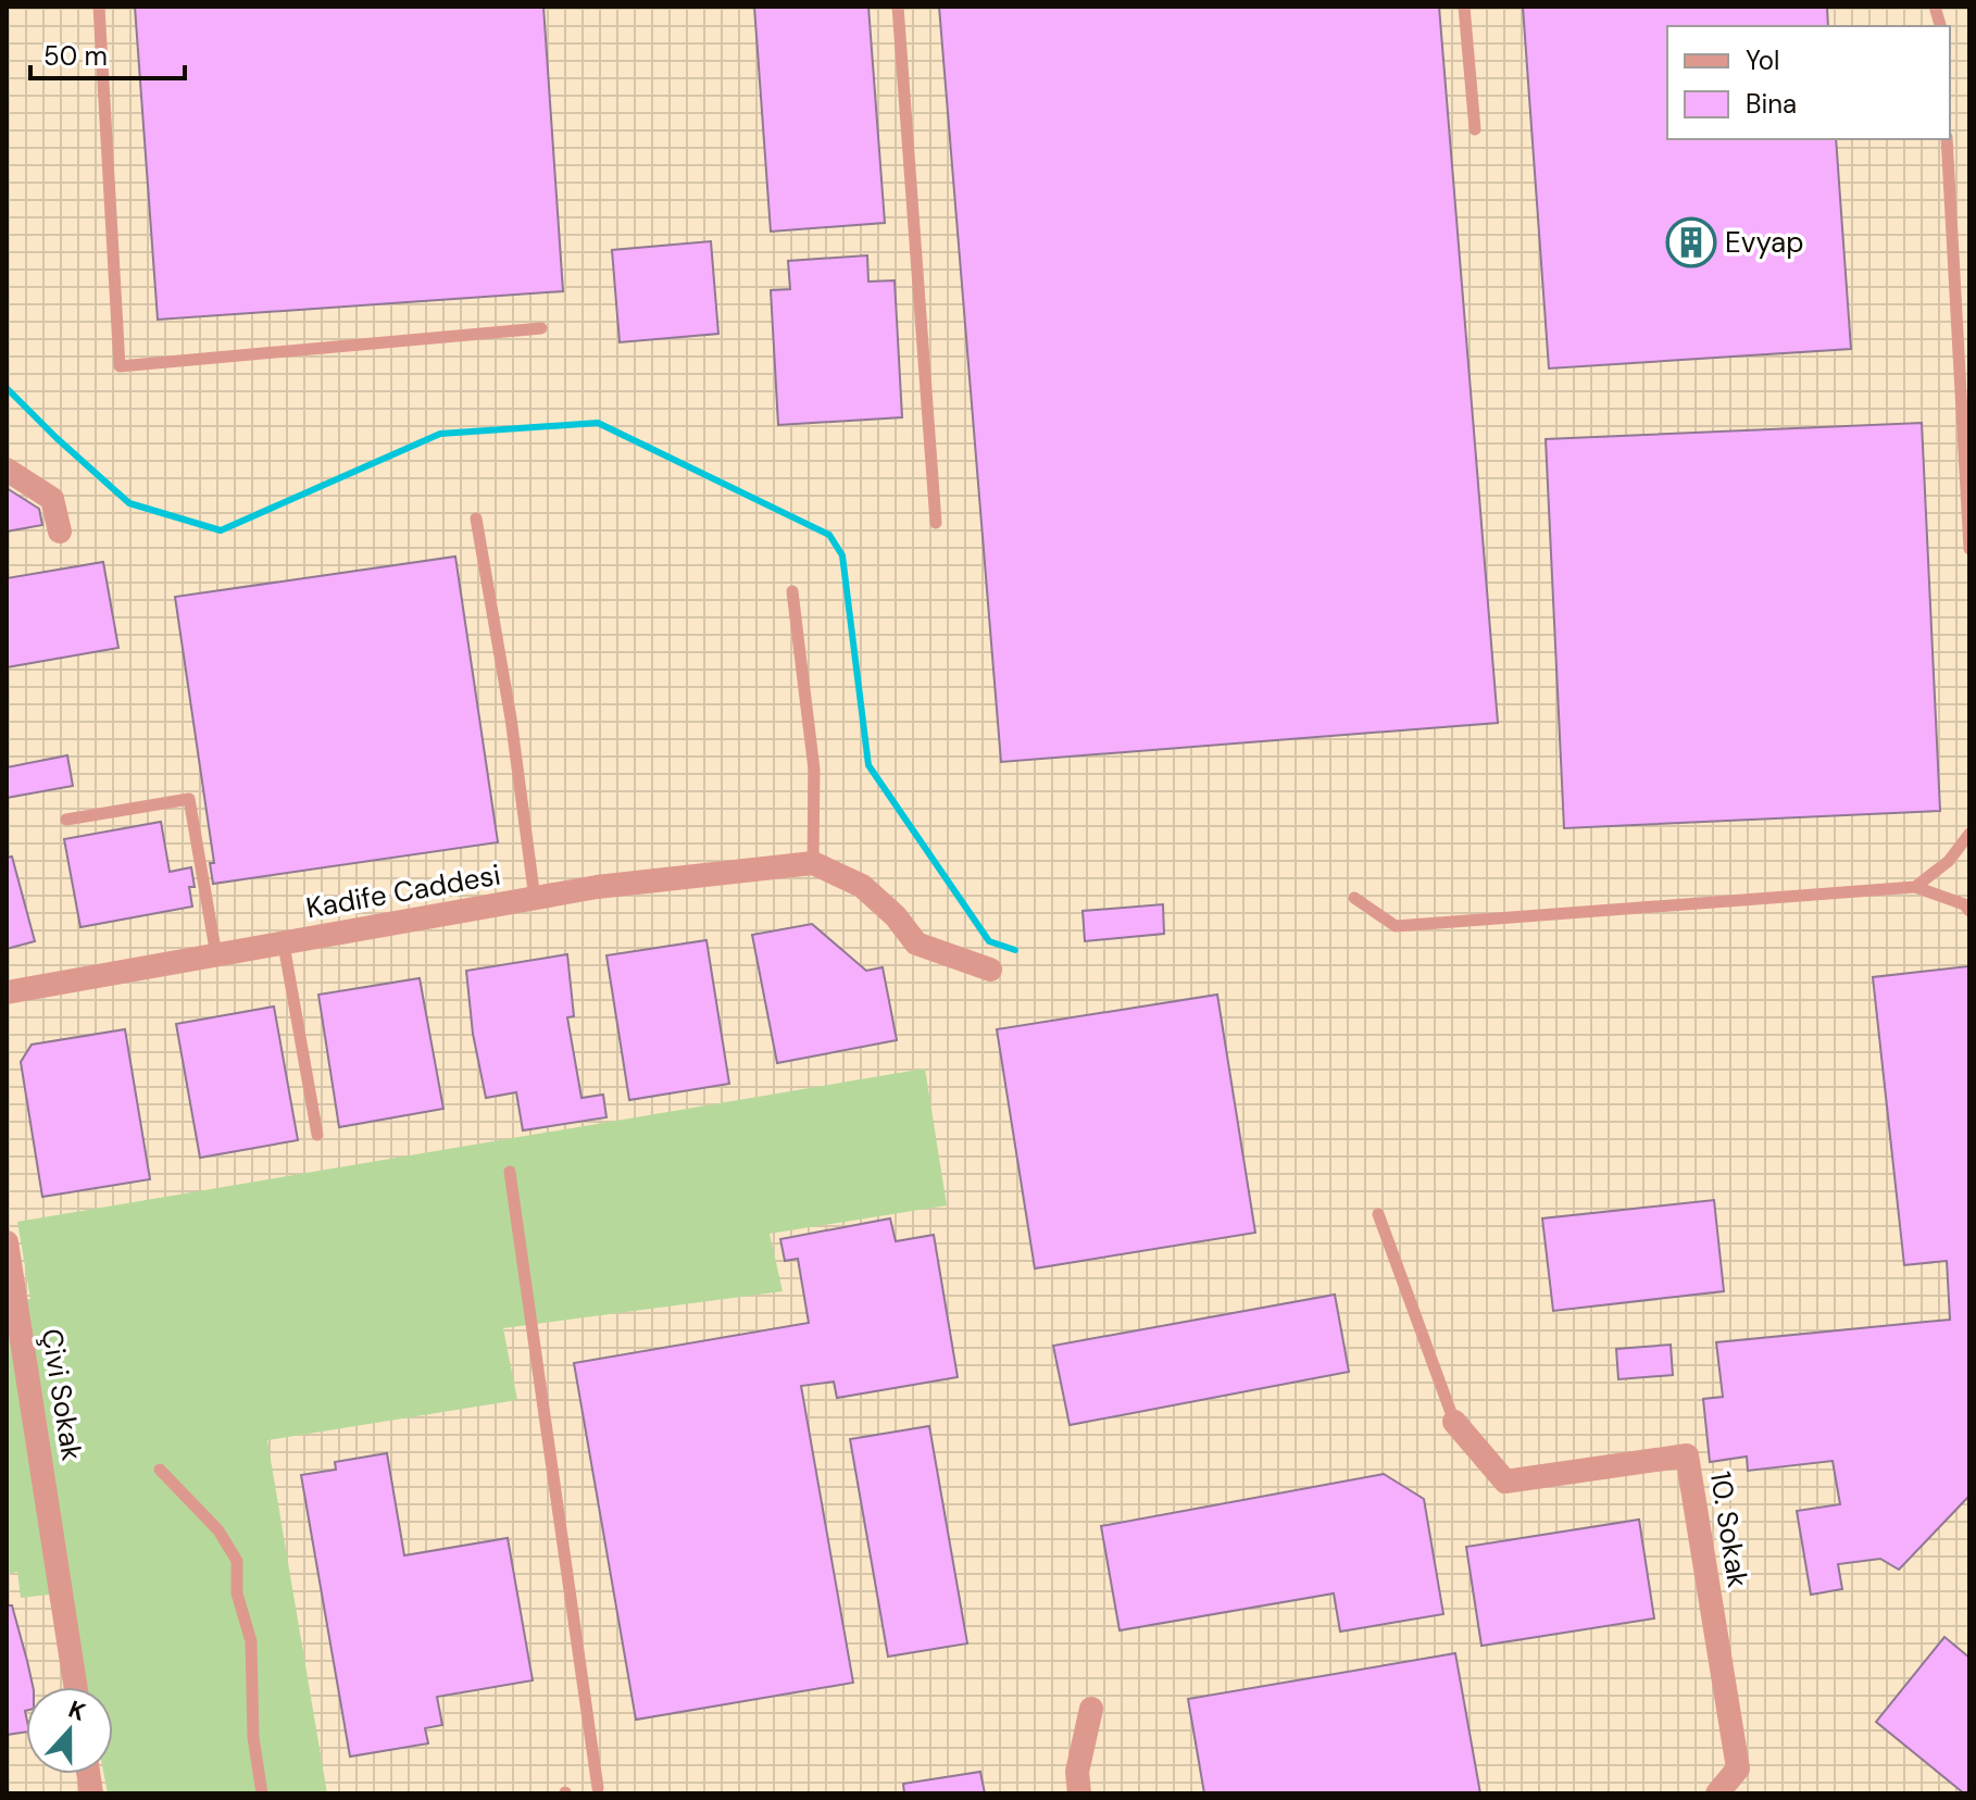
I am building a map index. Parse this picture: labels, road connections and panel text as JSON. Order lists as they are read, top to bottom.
{
  "streets": {
    "street": ["Kadife Caddesi", "Çivi Sokak", "10. Sokak"]
  },
  "places": {
    "building": ["Evyap"]
  },
  "legend": ["Yol", "Bina"],
  "scale_bar": "50 m",
  "north": "top"
}
